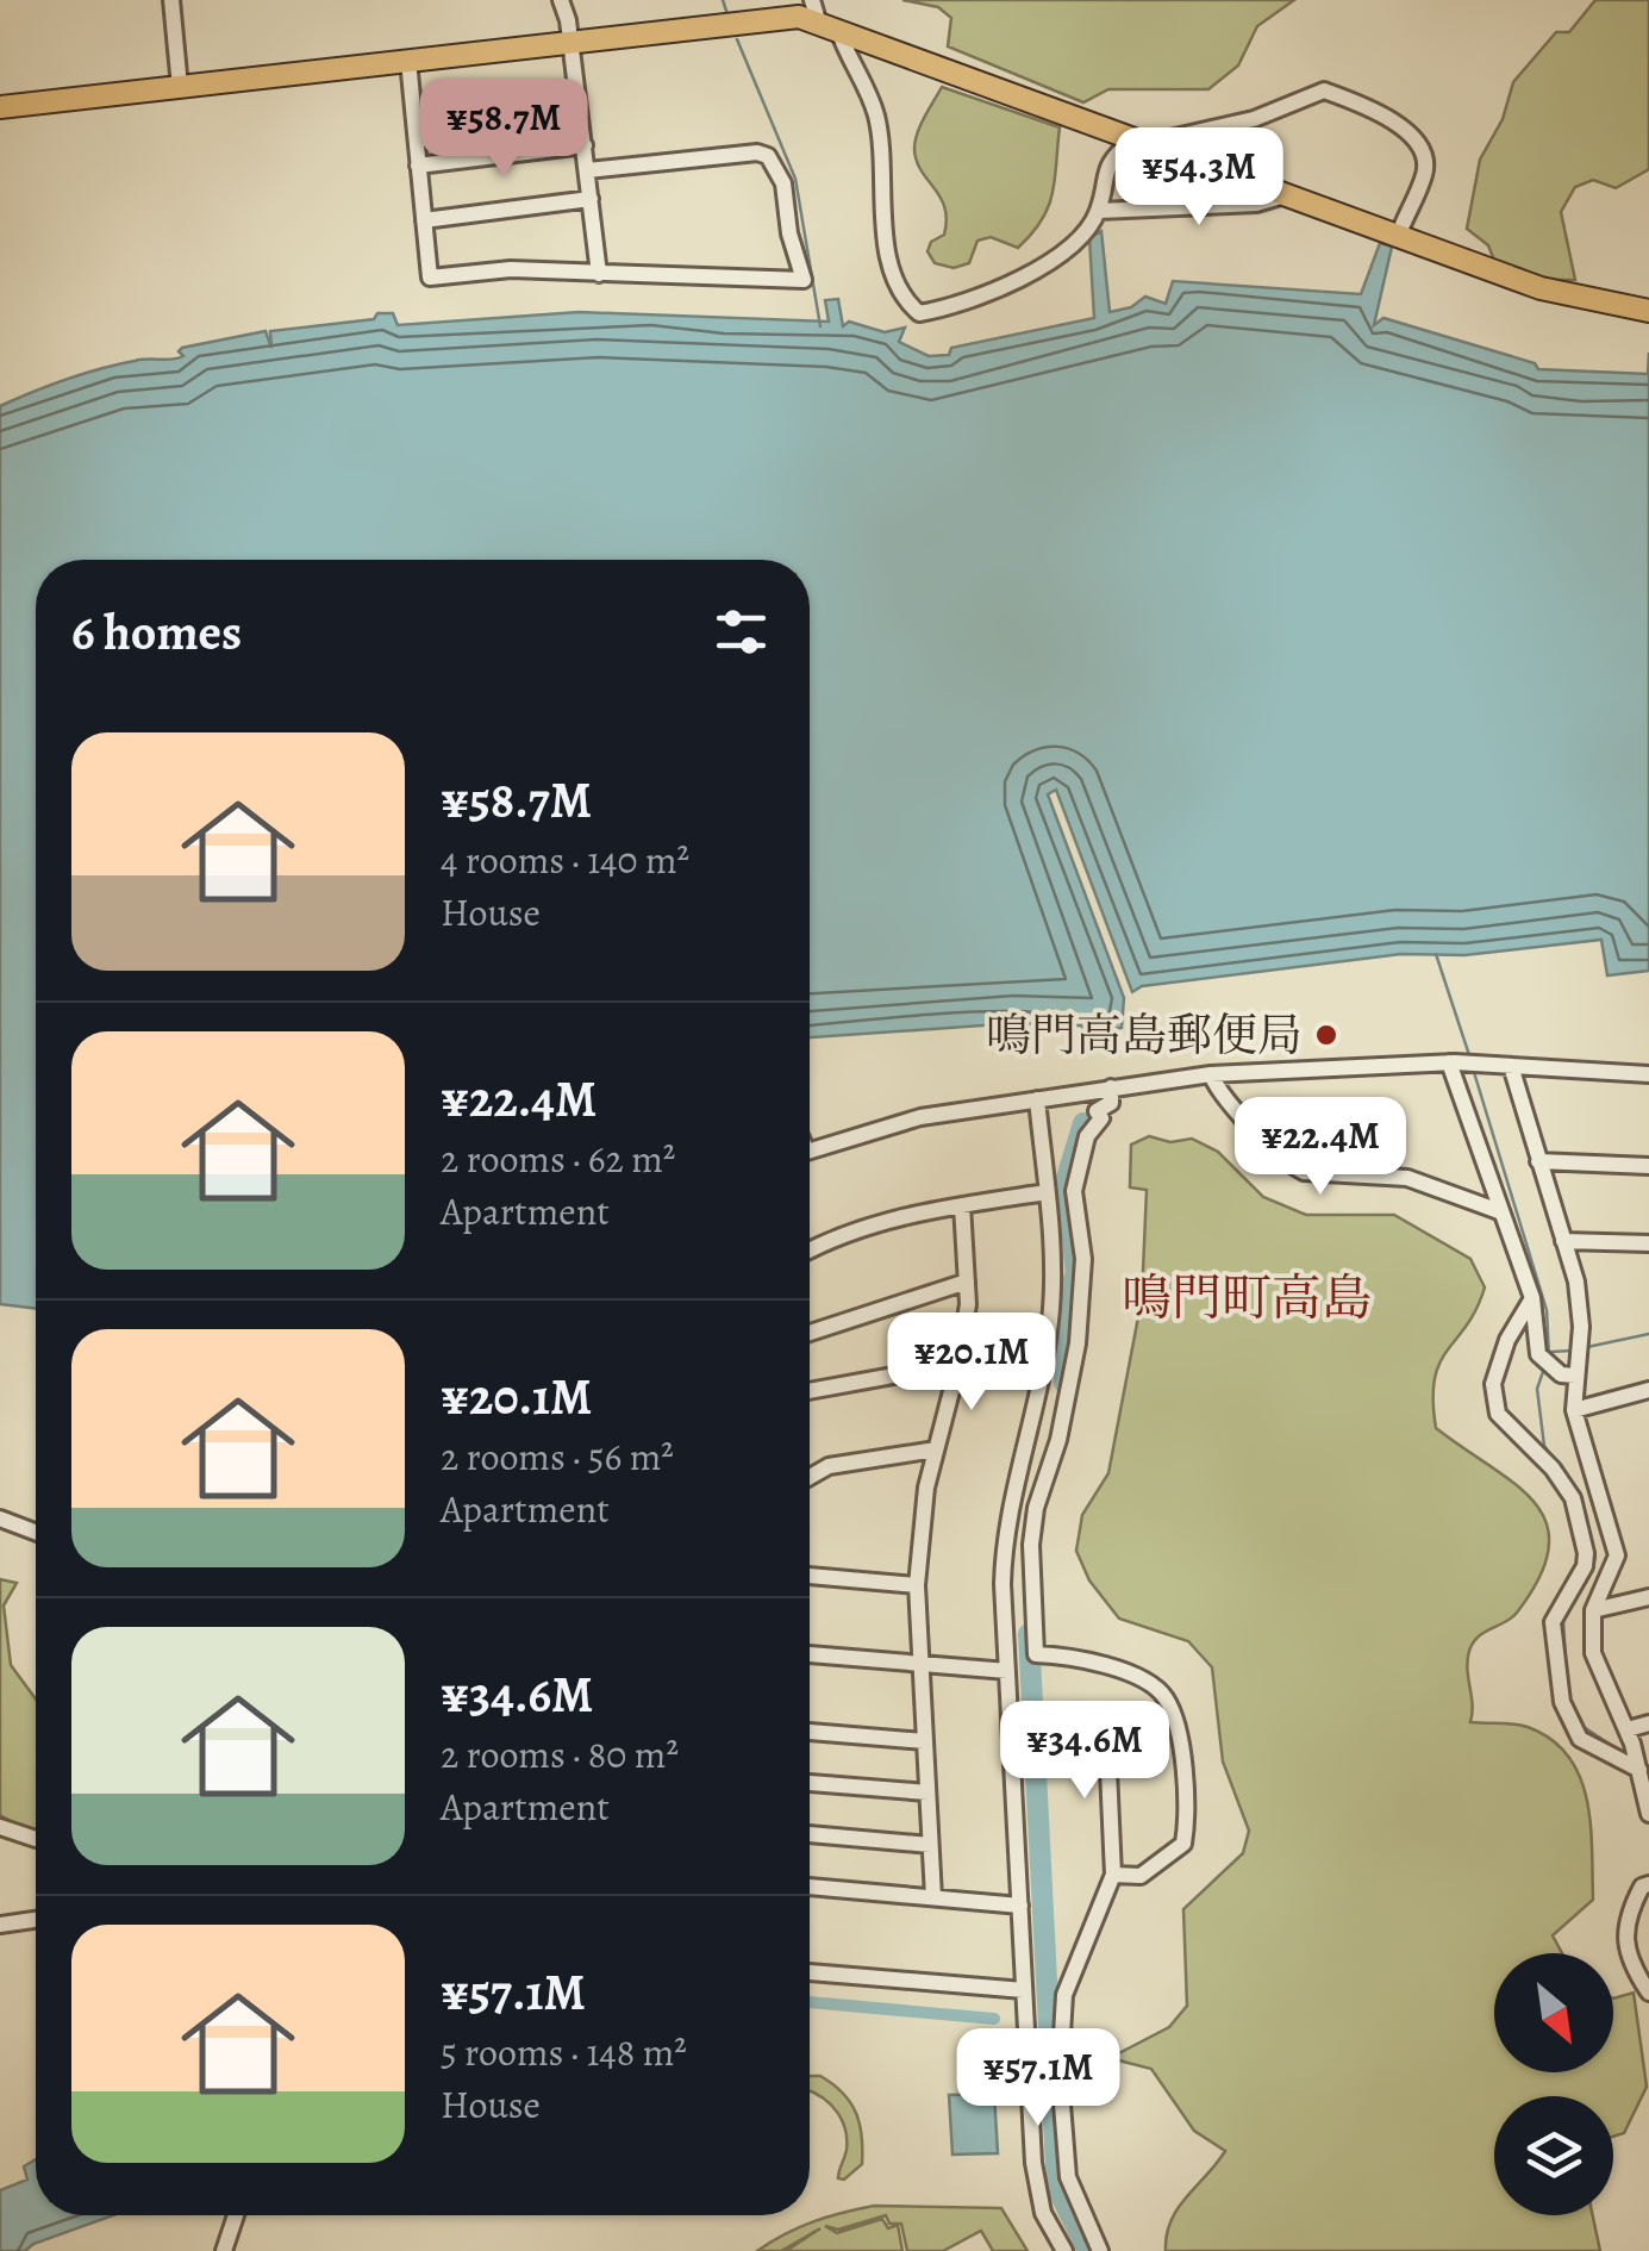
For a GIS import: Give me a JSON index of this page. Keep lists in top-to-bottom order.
{
  "districts": ["鳴門町高島"],
  "places": ["鳴門高島郵便局"],
  "north": "bottom right",
  "page": {
    "price": [
      "¥58.7M",
      "¥54.3M",
      "¥22.4M",
      "¥20.1M",
      "¥34.6M",
      "¥57.1M"
    ],
    "heading": "6 homes",
    "list": [
      {
        "name": "¥58.7M",
        "note": "4 rooms · 140 m² · House"
      },
      {
        "name": "¥22.4M",
        "note": "2 rooms · 62 m² · Apartment"
      },
      {
        "name": "¥20.1M",
        "note": "2 rooms · 56 m² · Apartment"
      },
      {
        "name": "¥34.6M",
        "note": "2 rooms · 80 m² · Apartment"
      },
      {
        "name": "¥57.1M",
        "note": "5 rooms · 148 m² · House"
      }
    ]
  }
}
